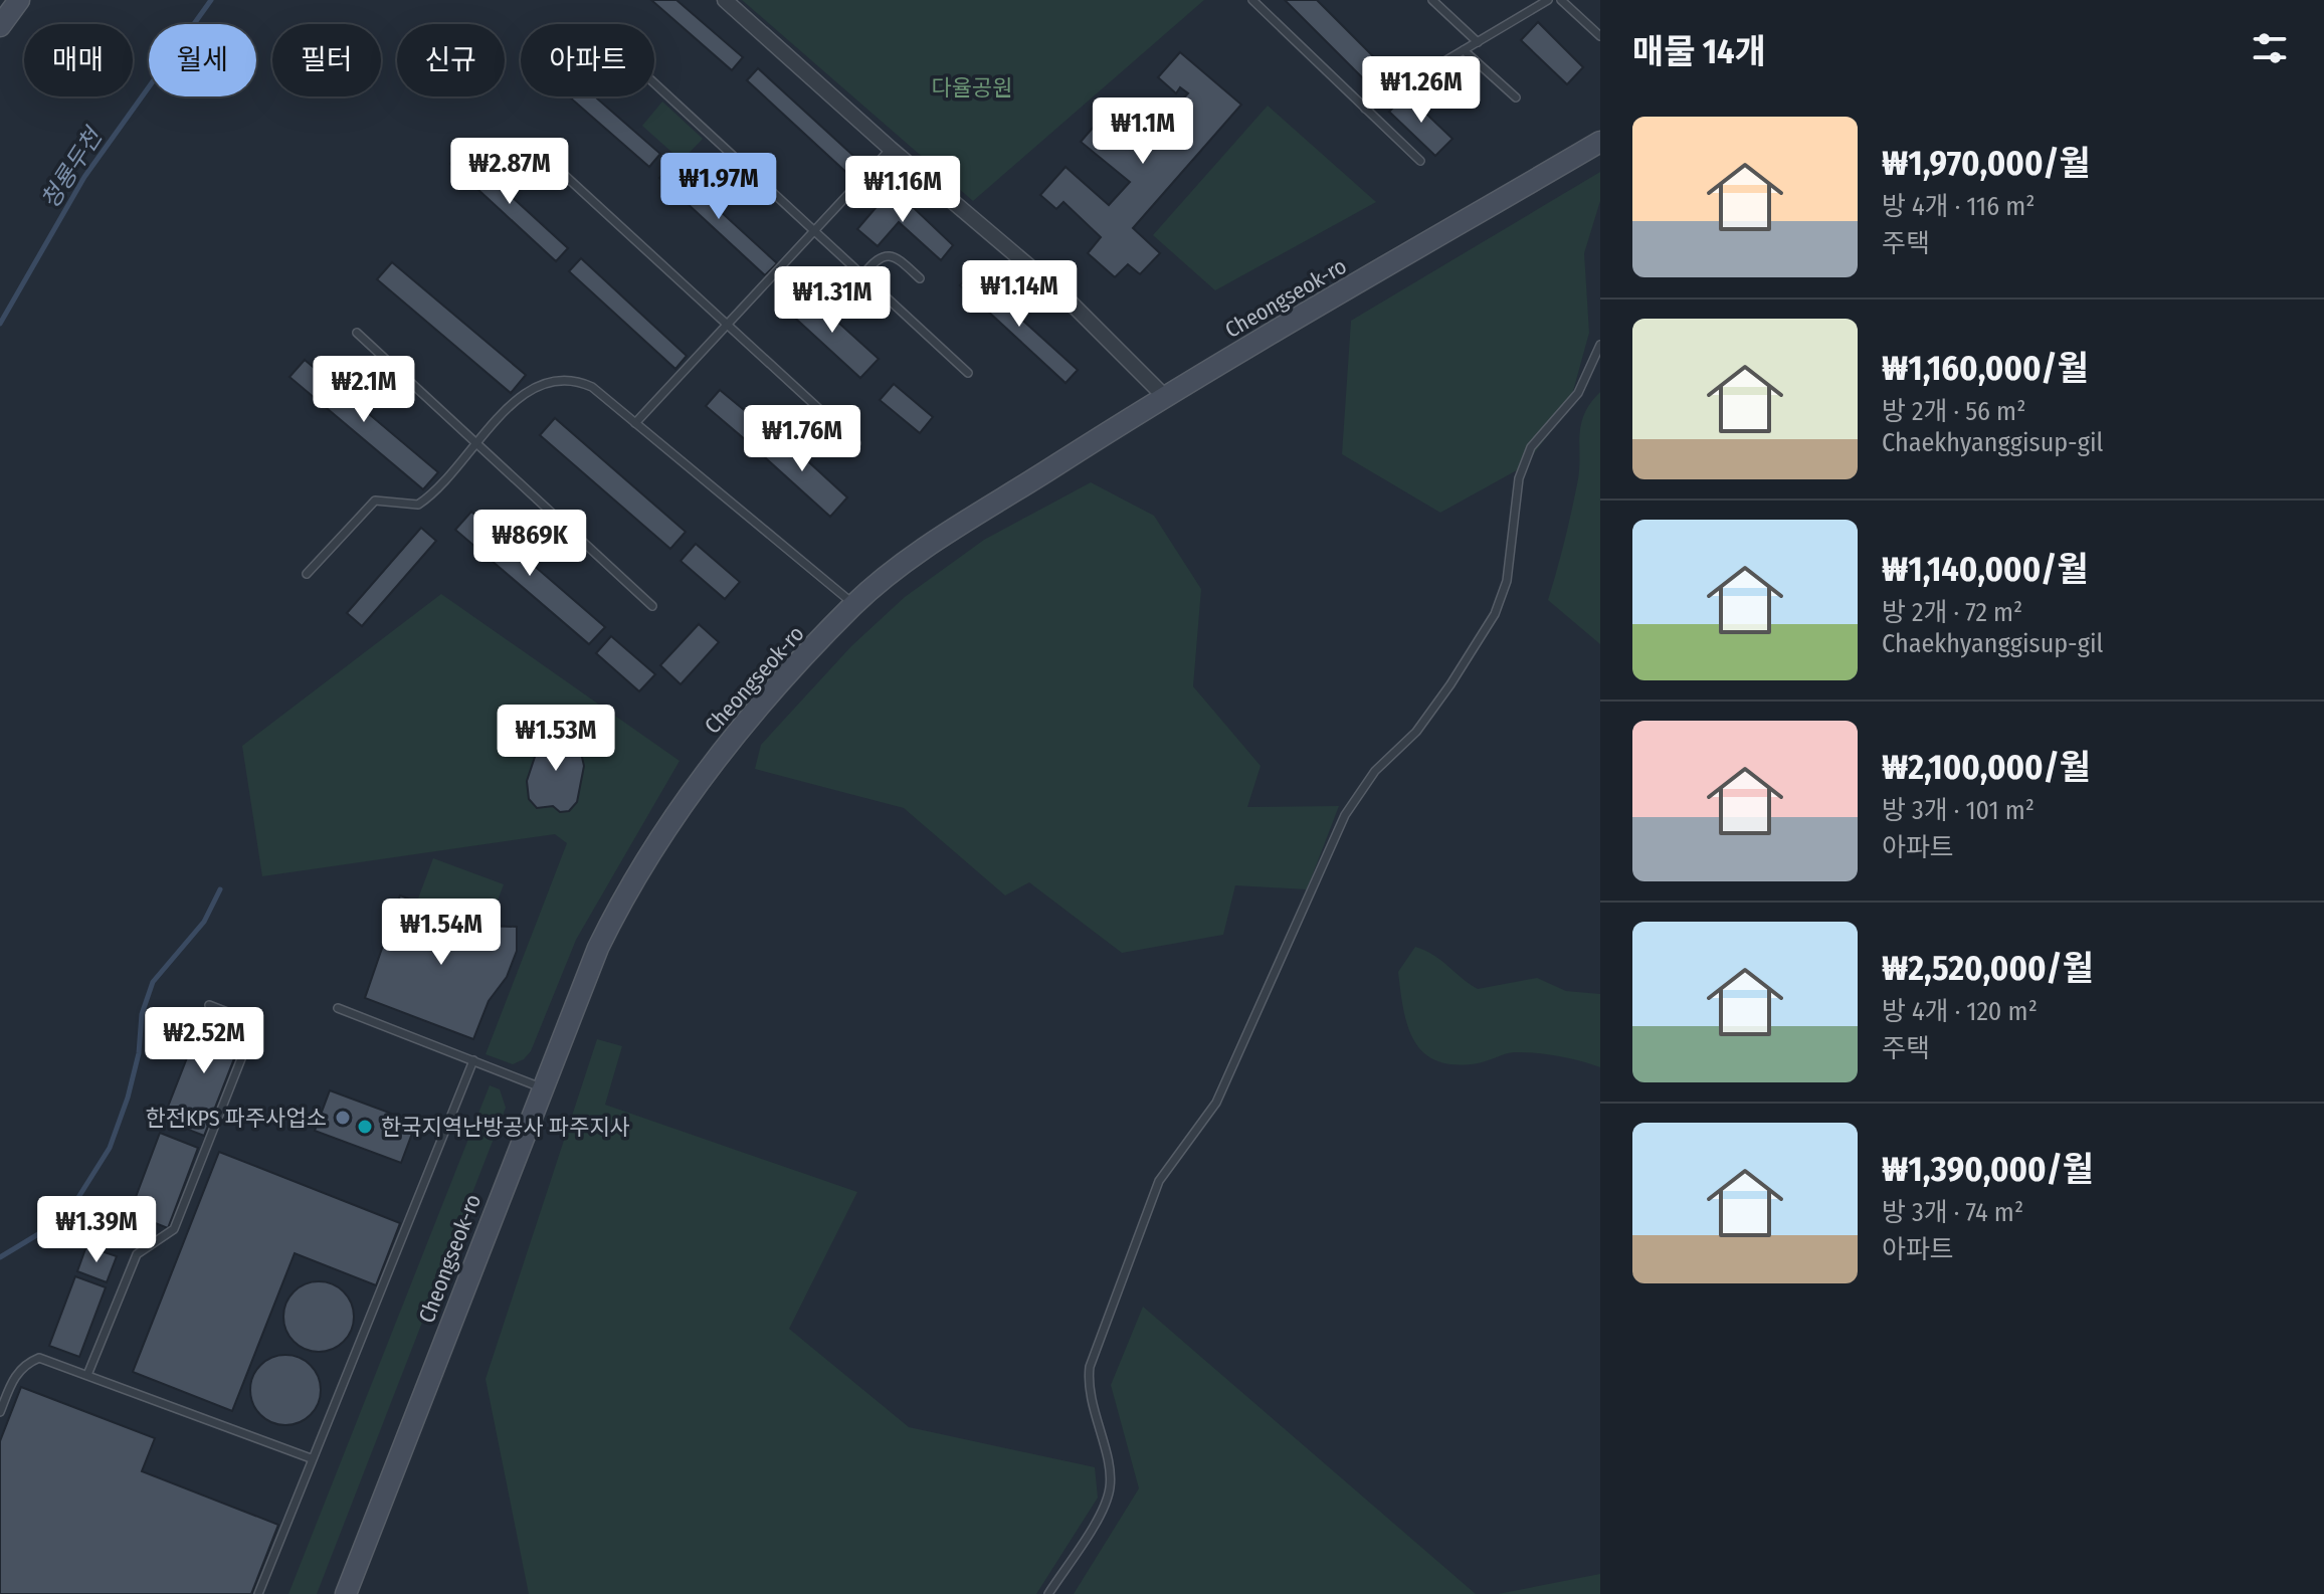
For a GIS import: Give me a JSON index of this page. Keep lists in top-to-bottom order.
{
  "streets": {
    "main road": ["Cheongseok-ro"]
  },
  "water": ["청룡두천"],
  "parks": ["다율공원"],
  "places": ["한전KPS 파주사업소", "한국지역난방공사 파주지사"],
  "page": {
    "heading": "매물 14개",
    "chip": [
      "매매",
      "월세",
      "필터",
      "신규",
      "아파트"
    ],
    "price": [
      "₩1.26M",
      "₩1.1M",
      "₩2.87M",
      "₩1.97M",
      "₩1.16M",
      "₩1.14M",
      "₩1.31M",
      "₩2.1M",
      "₩1.76M",
      "₩869K",
      "₩1.53M",
      "₩1.54M",
      "₩2.52M",
      "₩1.39M"
    ],
    "list": [
      {
        "name": "₩1,970,000/월",
        "note": "방 4개 · 116 m² · 주택"
      },
      {
        "name": "₩1,160,000/월",
        "note": "방 2개 · 56 m² · Chaekhyanggisup-gil"
      },
      {
        "name": "₩1,140,000/월",
        "note": "방 2개 · 72 m² · Chaekhyanggisup-gil"
      },
      {
        "name": "₩2,100,000/월",
        "note": "방 3개 · 101 m² · 아파트"
      },
      {
        "name": "₩2,520,000/월",
        "note": "방 4개 · 120 m² · 주택"
      },
      {
        "name": "₩1,390,000/월",
        "note": "방 3개 · 74 m² · 아파트"
      }
    ]
  }
}
